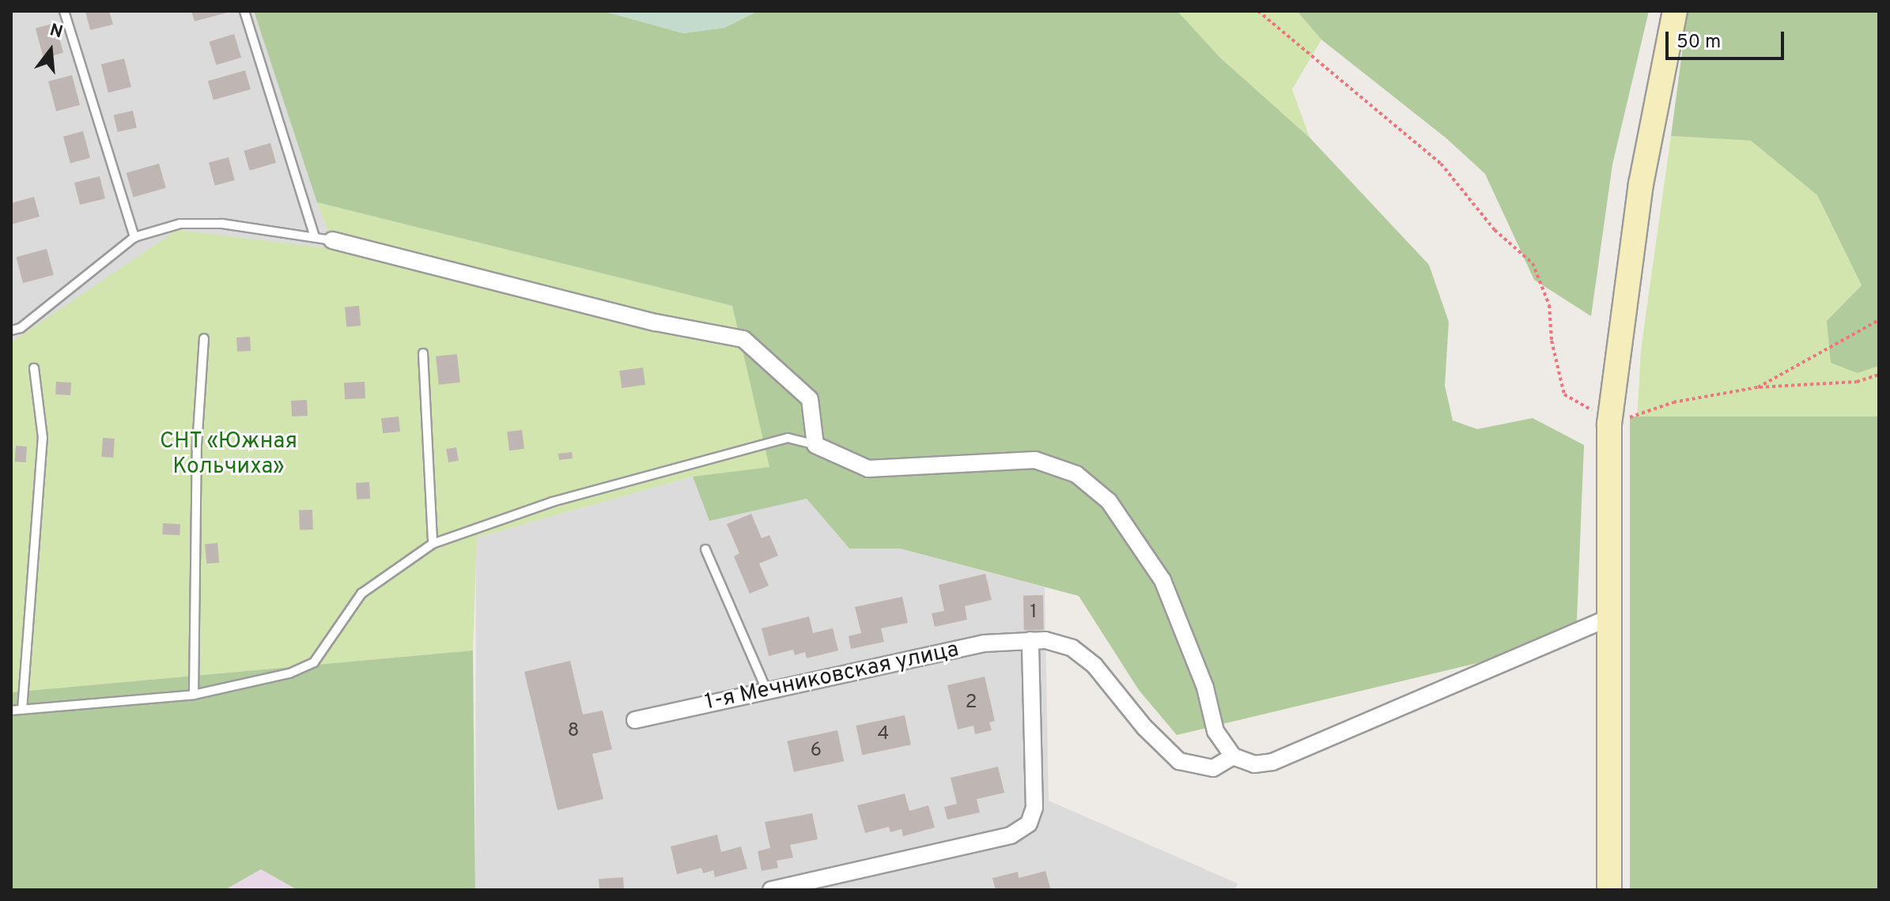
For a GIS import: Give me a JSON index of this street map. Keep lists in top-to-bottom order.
{
  "streets": {
    "street": ["1-я Мечниковская улица"]
  },
  "parks": ["СНТ «Южная Кольчиха»"],
  "house_numbers": [
    "1",
    "2",
    "8",
    "4",
    "6"
  ],
  "scale_bar": "50 m",
  "north": "top"
}
